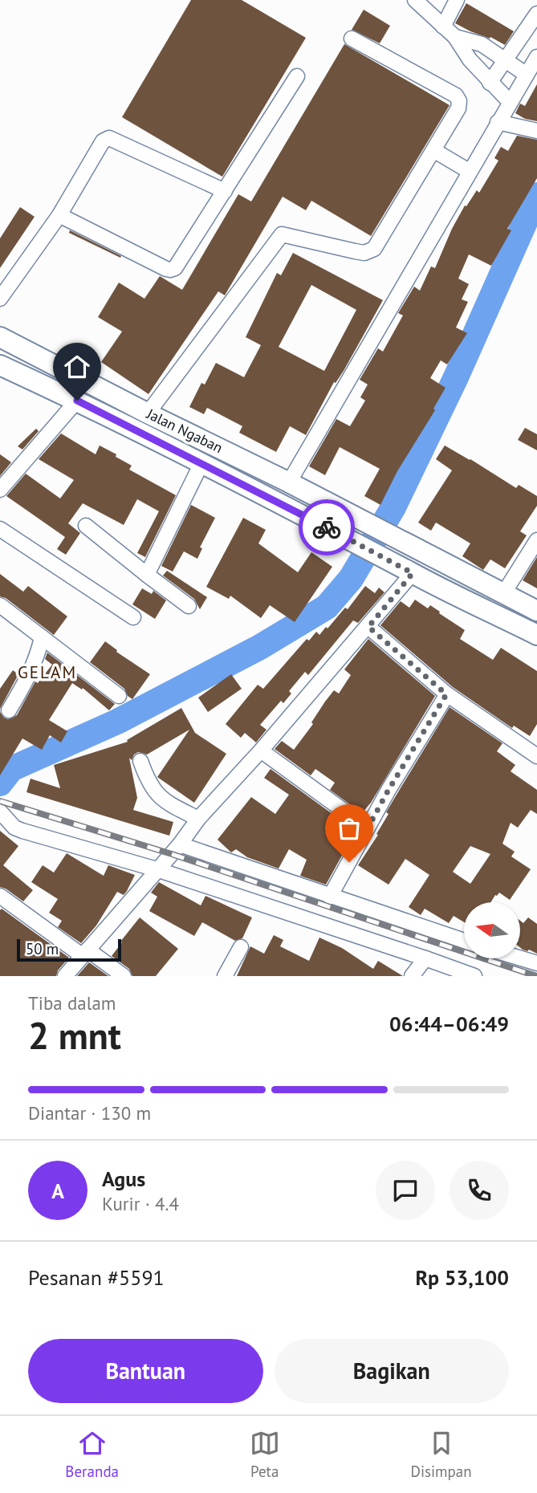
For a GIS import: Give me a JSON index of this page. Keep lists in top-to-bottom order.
{
  "streets": {
    "highway": ["Jalan Ngaban"]
  },
  "districts": ["GELAM"],
  "scale_bar": "50 m",
  "north": "left",
  "page": {
    "scale": "50 m",
    "heading": ["2 mnt", "Tiba dalam", "06:44–06:49"],
    "panel": [
      "Agus",
      "Kurir · 4.4",
      "Pesanan #5591",
      "Rp 53,100"
    ],
    "bar": "Diantar · 130 m",
    "round": "A",
    "buttons": ["Bantuan", "Bagikan"],
    "tabs": ["Beranda", "Peta", "Disimpan"]
  }
}
